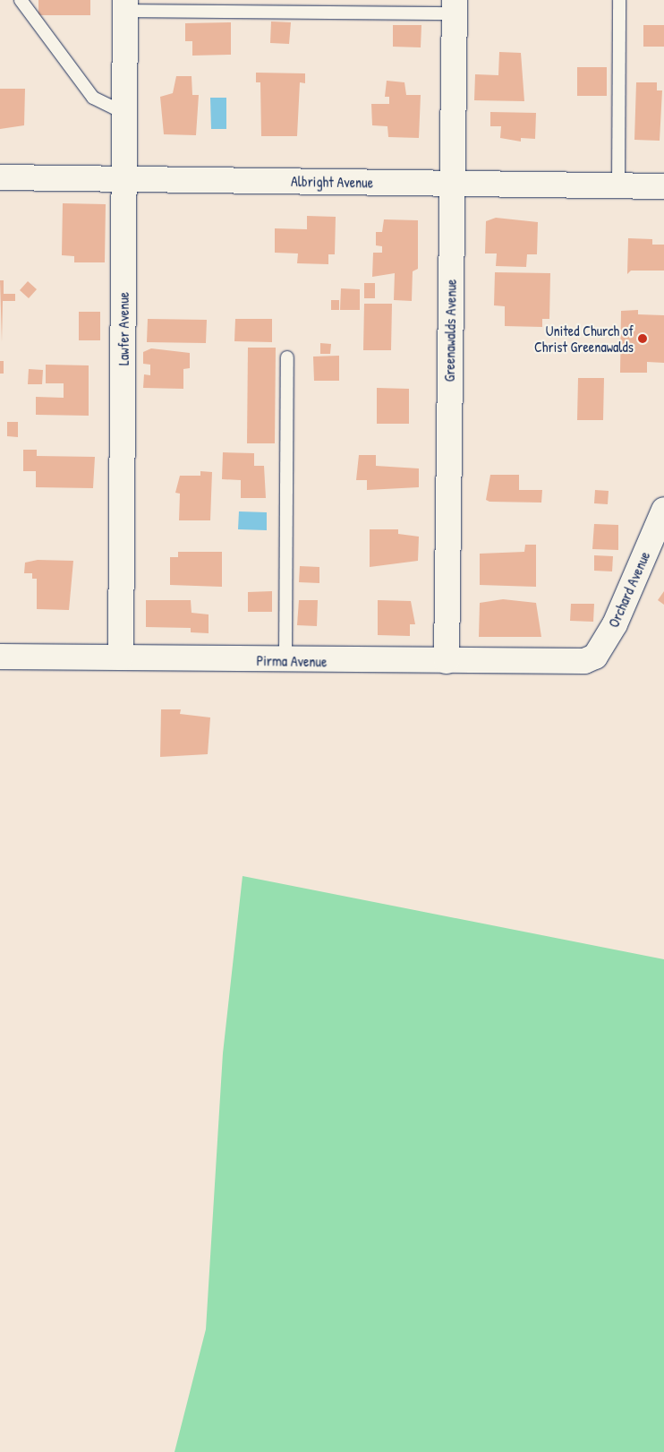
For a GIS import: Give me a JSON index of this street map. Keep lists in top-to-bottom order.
{
  "streets": {
    "street": [
      "Albright Avenue",
      "Lawfer Avenue",
      "Greenawalds Avenue",
      "Orchard Avenue",
      "Pirma Avenue"
    ]
  },
  "crossings": [
    ["Albright Avenue", "Lawfer Avenue"],
    ["Albright Avenue", "Greenawalds Avenue"],
    ["Lawfer Avenue", "Pirma Avenue"],
    ["Greenawalds Avenue", "Pirma Avenue"],
    ["Orchard Avenue", "Pirma Avenue"]
  ],
  "places": ["United Church of Christ Greenawalds"]
}
